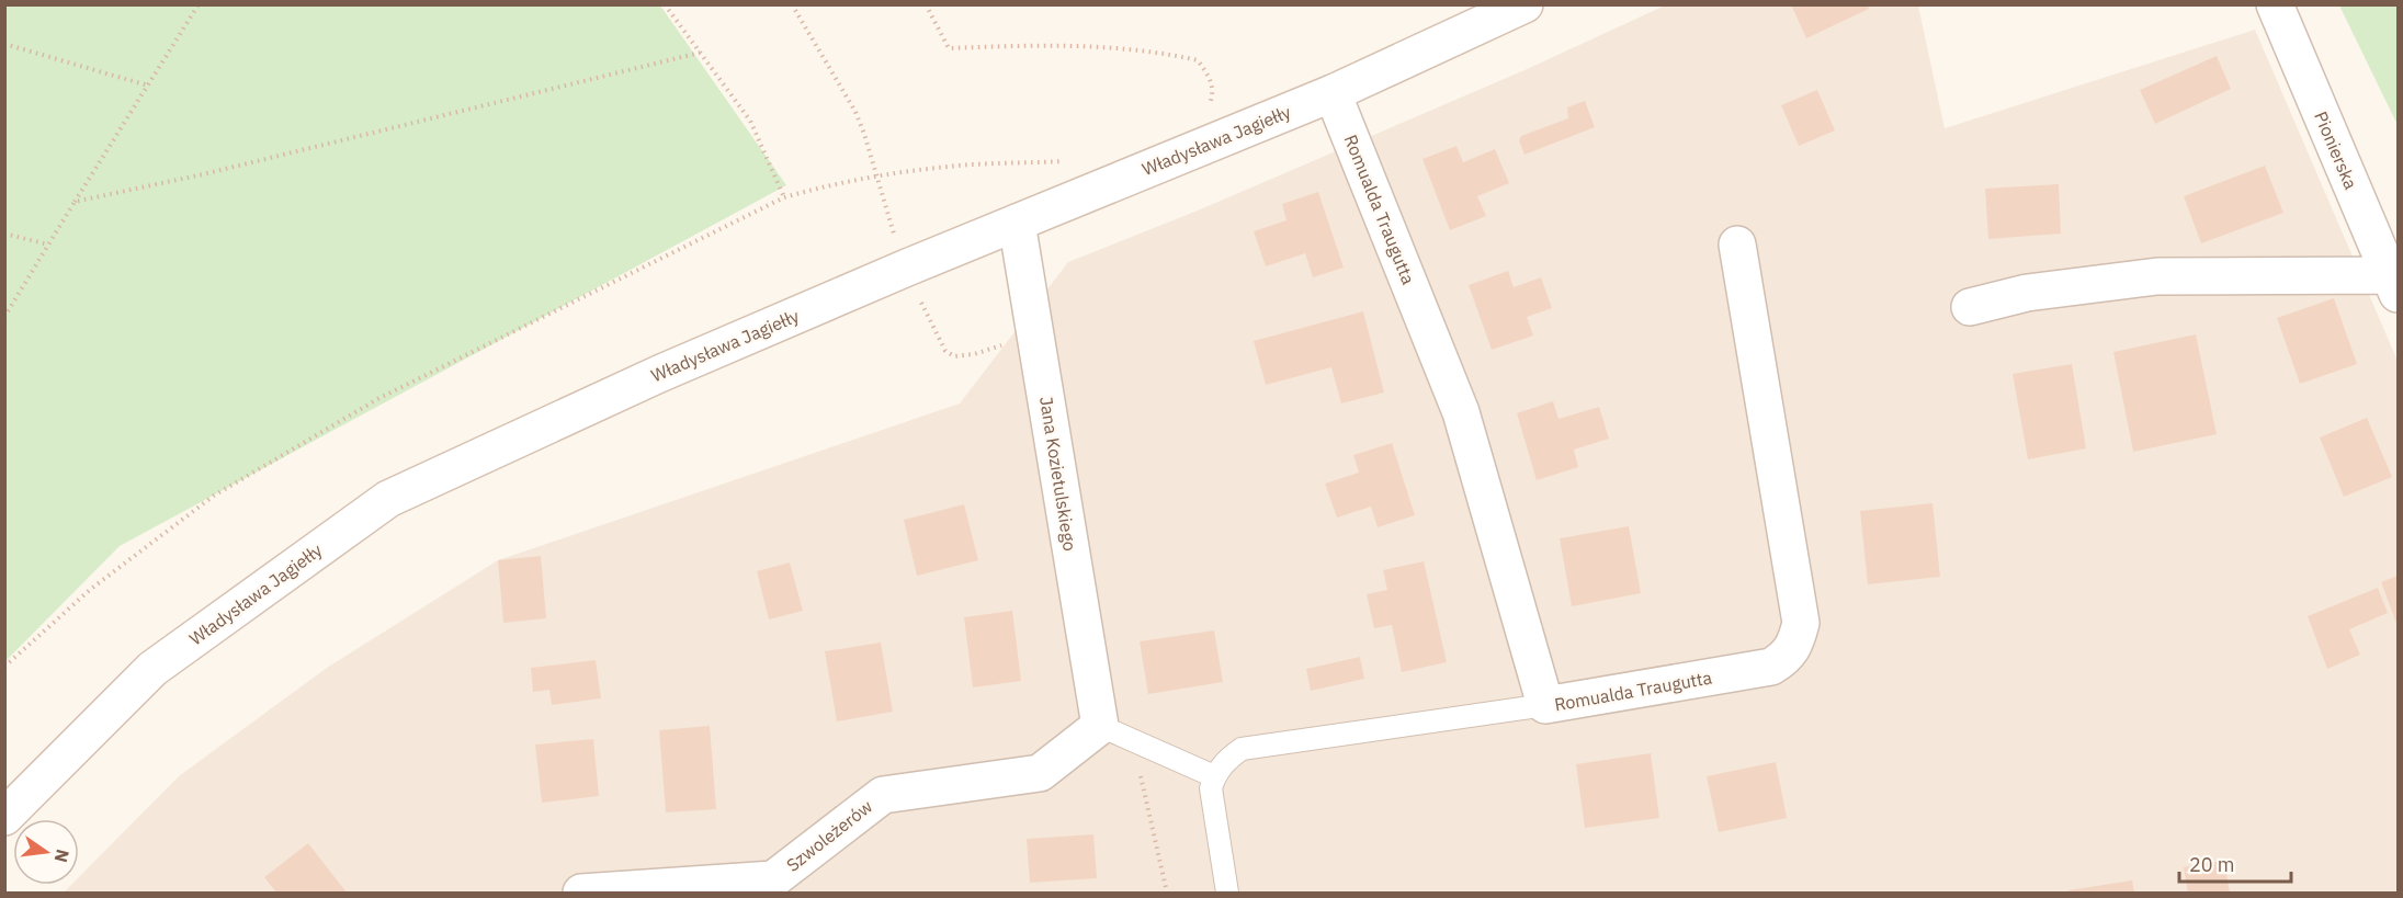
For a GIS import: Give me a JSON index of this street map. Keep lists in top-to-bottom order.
{
  "streets": {
    "street": [
      "Władysława Jagiełły",
      "Pionierska",
      "Romualda Traugutta",
      "Jana Kozietulskiego",
      "Szwoleżerów"
    ]
  },
  "crossings": [
    ["Władysława Jagiełły", "Romualda Traugutta"],
    ["Władysława Jagiełły", "Jana Kozietulskiego"],
    ["Jana Kozietulskiego", "Szwoleżerów"]
  ],
  "scale_bar": "20 m",
  "north": "right"
}
